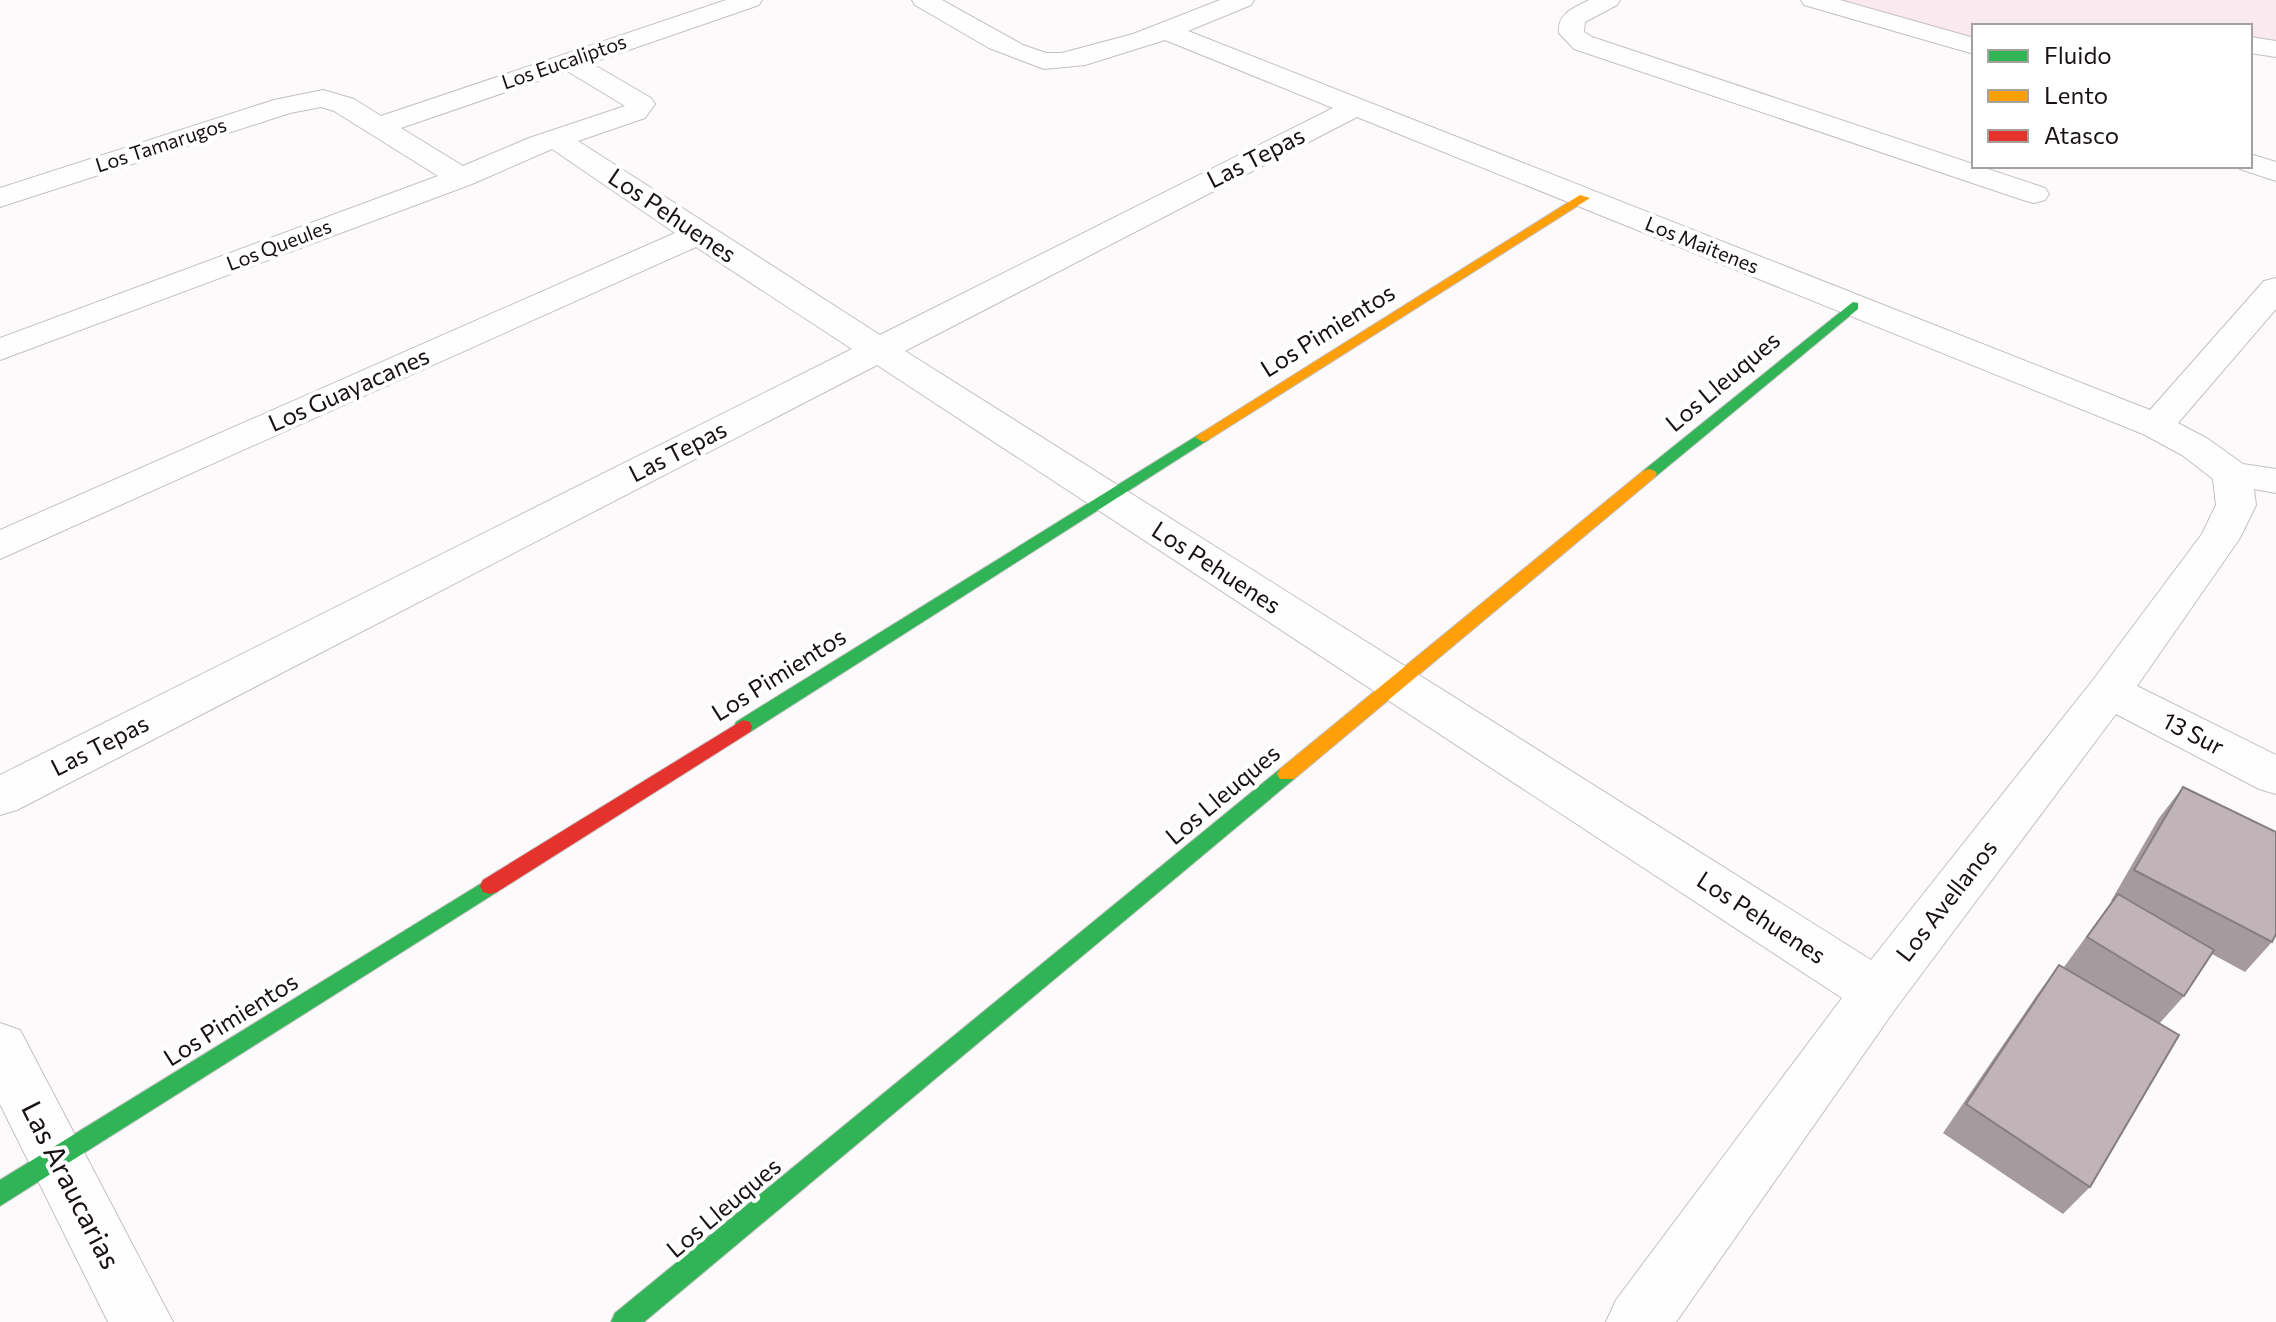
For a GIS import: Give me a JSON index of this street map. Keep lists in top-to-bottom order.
{
  "streets": {
    "street": [
      "Los Eucaliptos",
      "Los Tamarugos",
      "Las Tepas",
      "Los Pehuenes",
      "Los Queules",
      "Los Maitenes",
      "Los Pimientos",
      "Los Lleuques",
      "Los Guayacanes",
      "13 Sur",
      "Los Avellanos",
      "Las Araucarias"
    ]
  },
  "crossings": [
    ["Los Eucaliptos", "Los Tamarugos"],
    ["Los Eucaliptos", "Los Queules"],
    ["Las Tepas", "Los Pehuenes"],
    ["Las Tepas", "Los Maitenes"],
    ["Los Pehuenes", "Los Queules"],
    ["Los Pehuenes", "Los Pimientos"],
    ["Los Pehuenes", "Los Lleuques"],
    ["Los Pehuenes", "Los Guayacanes"],
    ["Los Pehuenes", "Los Avellanos"],
    ["Los Maitenes", "Los Pimientos"],
    ["Los Maitenes", "Los Lleuques"],
    ["Los Maitenes", "Los Avellanos"],
    ["Los Pimientos", "Las Araucarias"],
    ["13 Sur", "Los Avellanos"]
  ],
  "legend": ["Fluido", "Lento", "Atasco"]
}
